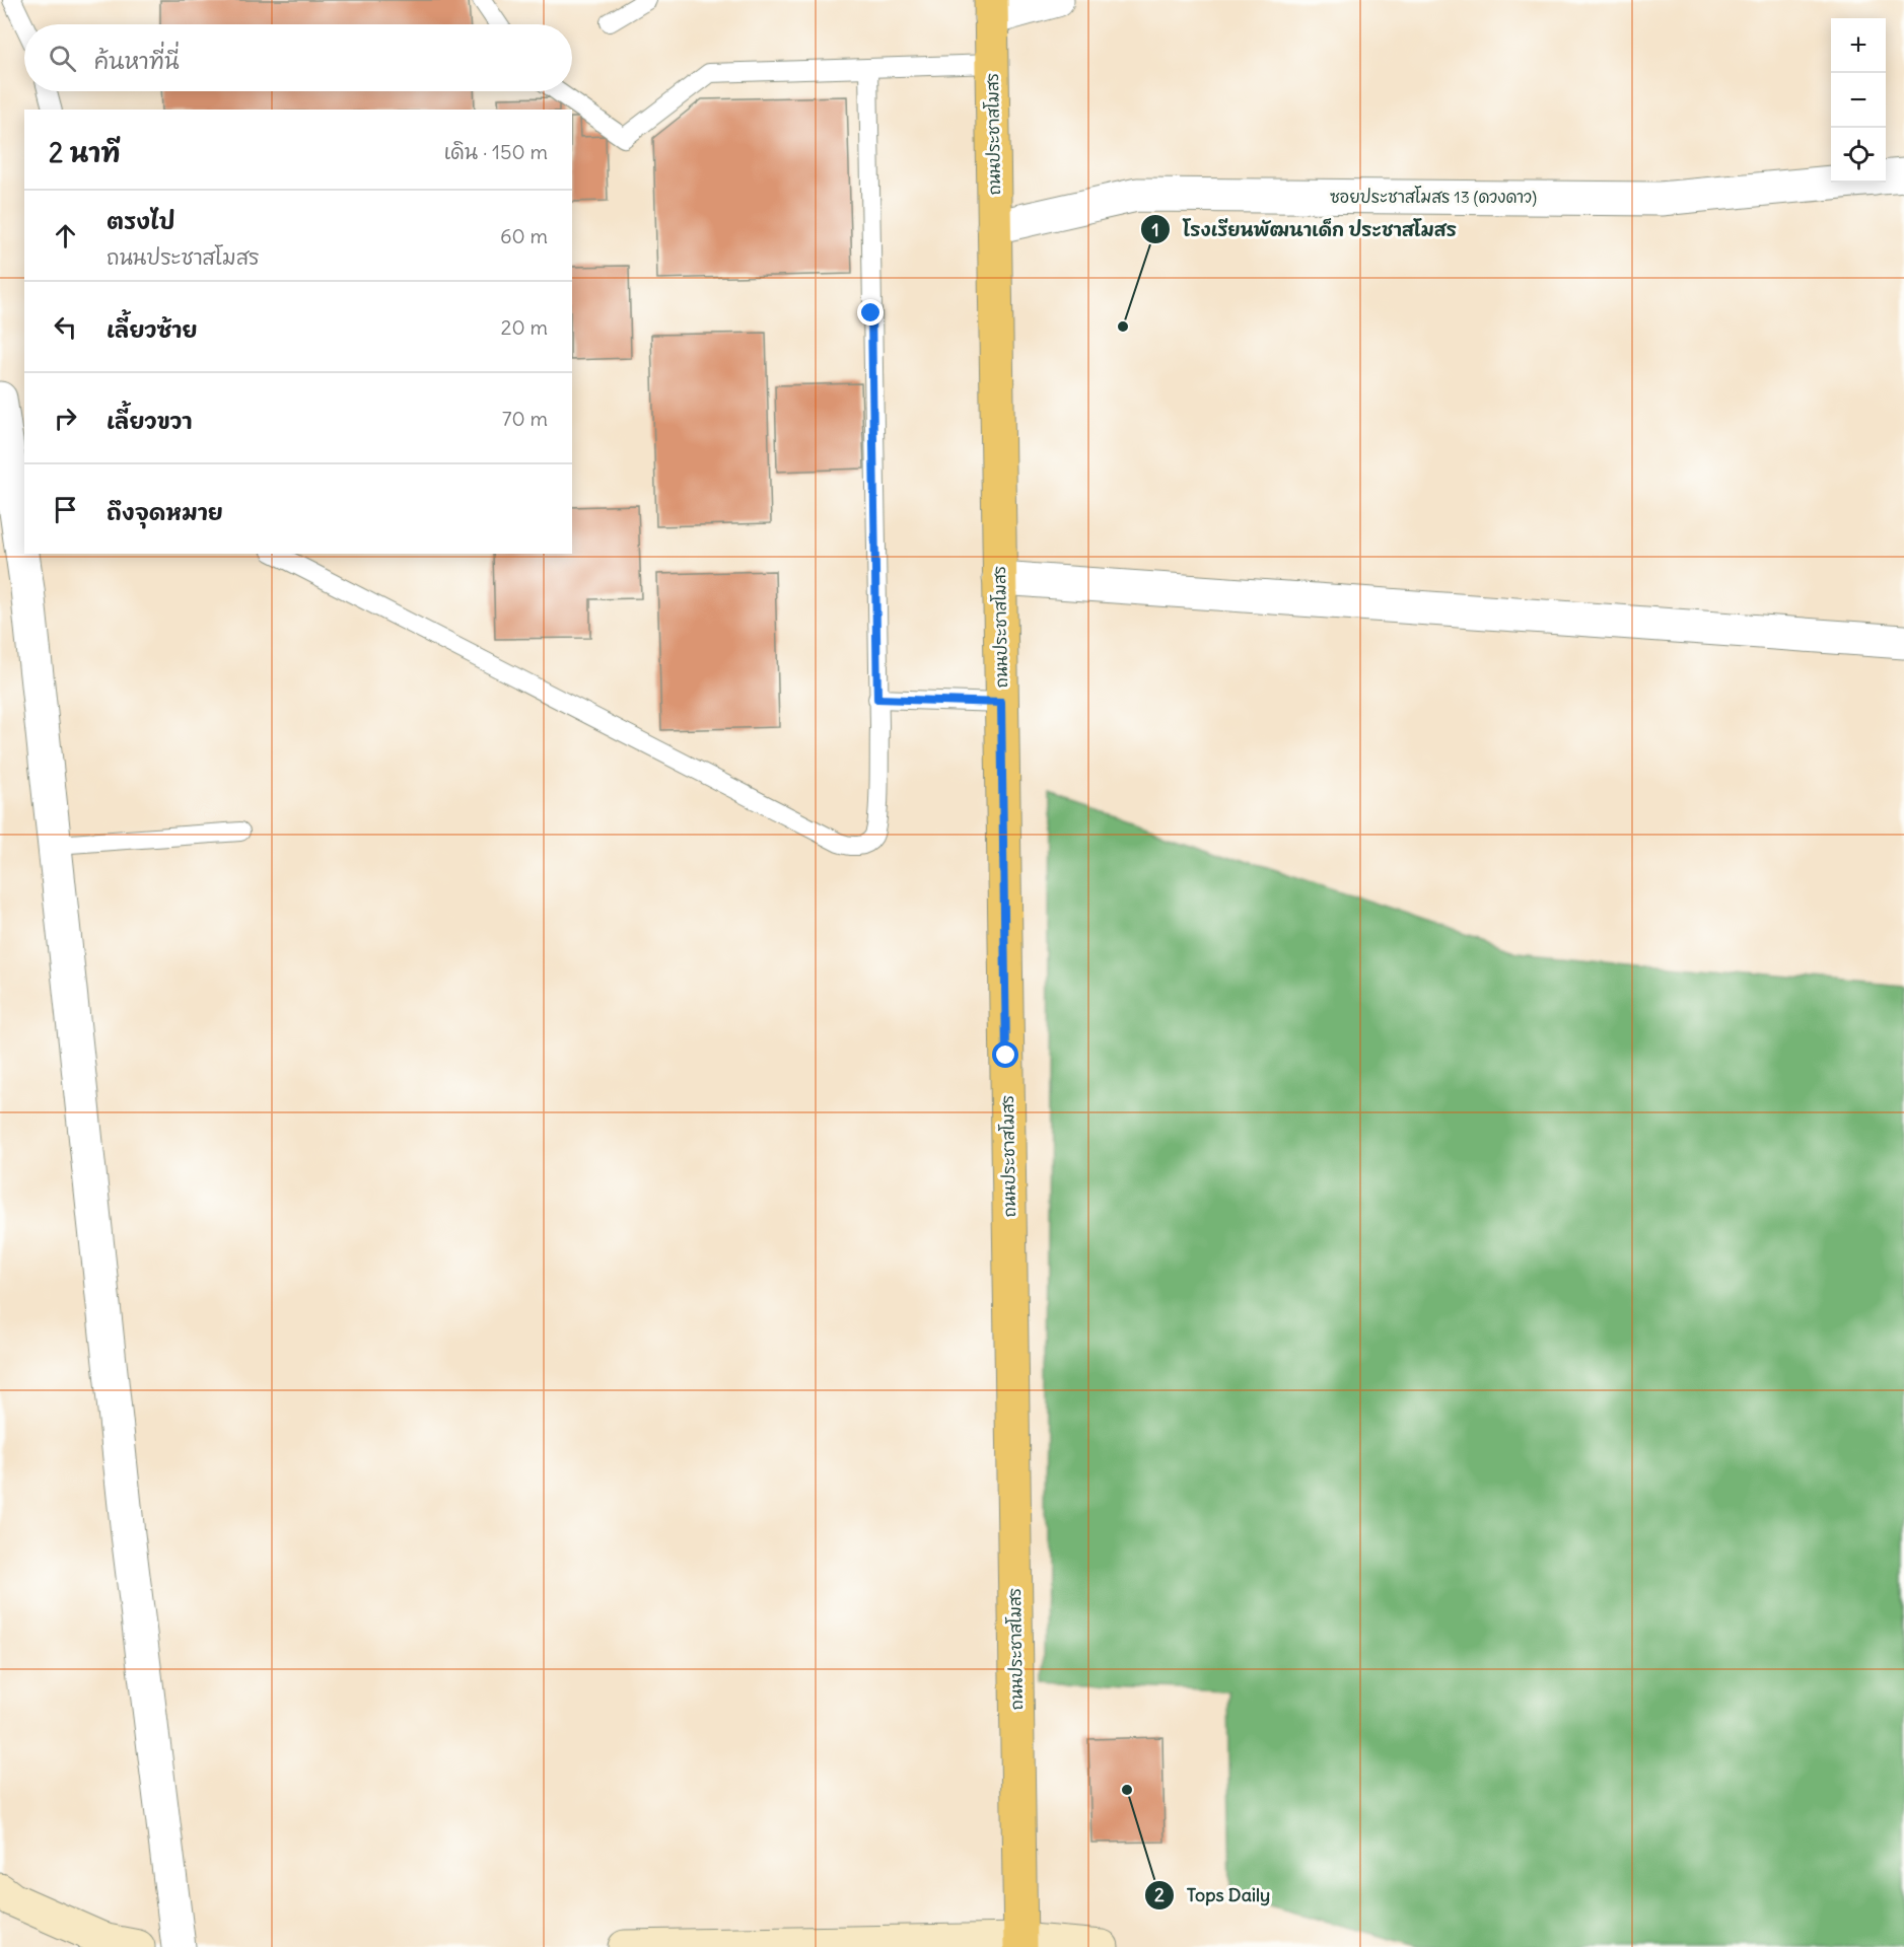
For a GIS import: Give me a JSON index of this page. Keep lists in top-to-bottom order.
{
  "streets": {
    "main road": ["ถนนประชาสโมสร"],
    "street": ["ซอยประชาสโมสร 13 (ดวงดาว)"]
  },
  "crossings": [
    ["ถนนประชาสโมสร", "ซอยประชาสโมสร 13 (ดวงดาว)"]
  ],
  "places": ["โรงเรียนพัฒนาเด็ก ประชาสโมสร", "Tops Daily"],
  "page": {
    "map_buttons": ["+", "−"],
    "search": "ค้นหาที่นี่",
    "heading": ["2 นาที", "เดิน · 150 m"],
    "list": [
      ["ตรงไป", "ถนนประชาสโมสร", "60 m"],
      ["เลี้ยวซ้าย", "20 m"],
      ["เลี้ยวขวา", "70 m"],
      "ถึงจุดหมาย"
    ]
  }
}
